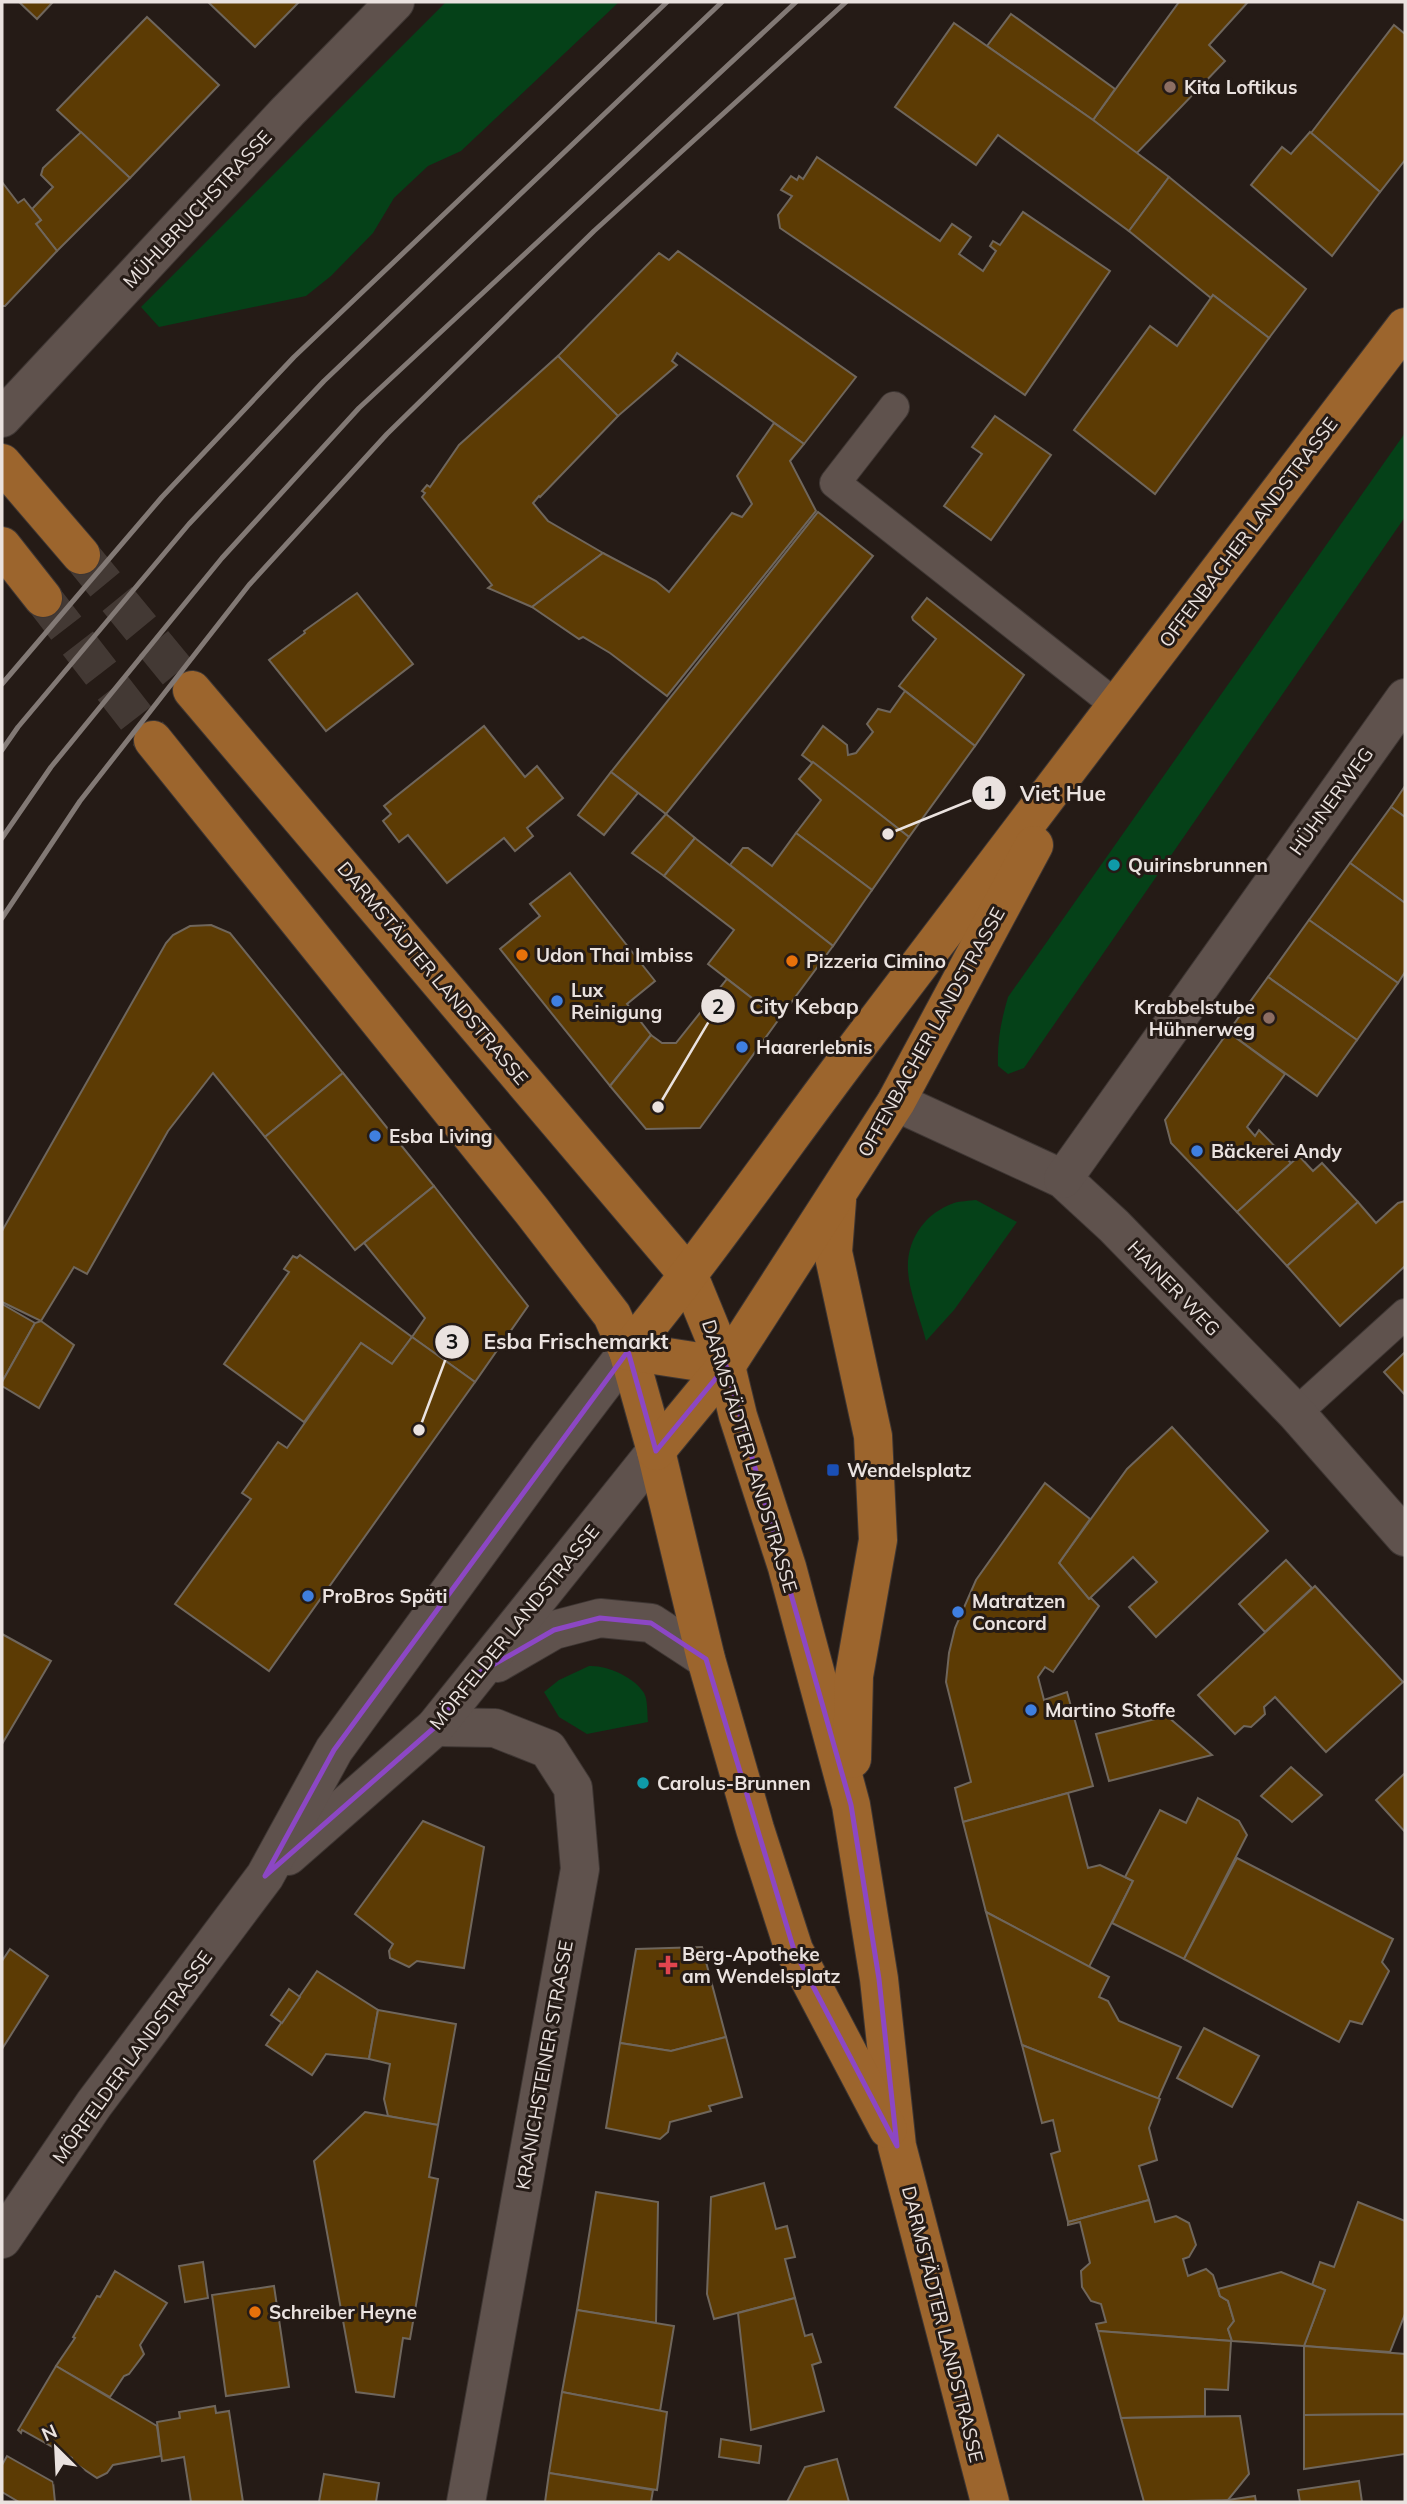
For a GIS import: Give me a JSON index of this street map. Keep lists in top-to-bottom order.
{
  "streets": {
    "main road": ["OFFENBACHER LANDSTRASSE", "DARMSTÄDTER LANDSTRASSE"],
    "street": [
      "MÜHLBRUCHSTRASSE",
      "HÜHNERWEG",
      "HAINER WEG",
      "MÖRFELDER LANDSTRASSE",
      "KRANICHSTEINER STRASSE"
    ]
  },
  "crossings": [
    ["OFFENBACHER LANDSTRASSE", "DARMSTÄDTER LANDSTRASSE"],
    ["OFFENBACHER LANDSTRASSE", "HAINER WEG"],
    ["OFFENBACHER LANDSTRASSE", "MÖRFELDER LANDSTRASSE"],
    ["HÜHNERWEG", "HAINER WEG"],
    ["DARMSTÄDTER LANDSTRASSE", "MÖRFELDER LANDSTRASSE"],
    ["MÖRFELDER LANDSTRASSE", "KRANICHSTEINER STRASSE"]
  ],
  "places": {
    "other": [
      "Kita Loftikus",
      "Viet Hue",
      "Quirinsbrunnen",
      "Udon Thai Imbiss",
      "Pizzeria Cimino",
      "Lux Reinigung",
      "Krabbelstube Hühnerweg",
      "Haarerlebnis",
      "City Kebap",
      "Esba Living",
      "Bäckerei Andy",
      "Esba Frischemarkt",
      "ProBros Späti",
      "Matratzen Concord",
      "Martino Stoffe",
      "Carolus-Brunnen",
      "Schreiber Heyne"
    ],
    "transit": ["Wendelsplatz"],
    "health": ["Berg-Apotheke am Wendelsplatz"]
  },
  "north": "top left"
}
